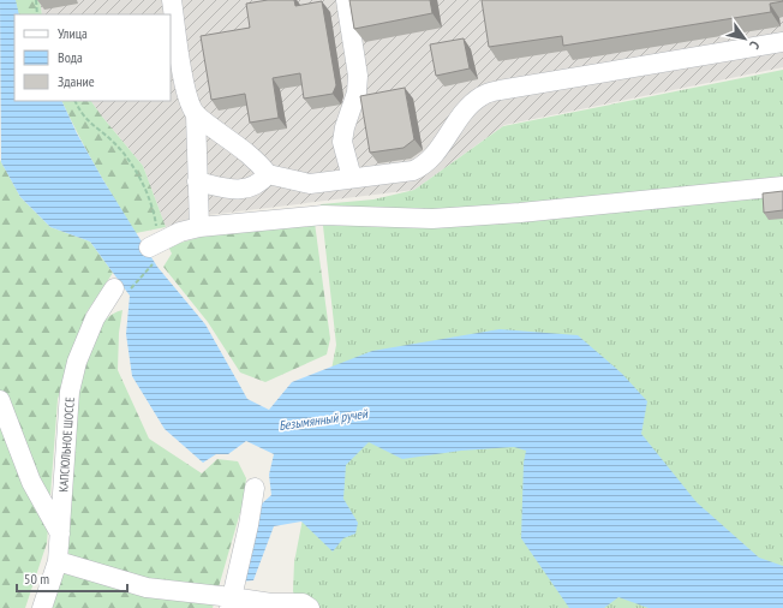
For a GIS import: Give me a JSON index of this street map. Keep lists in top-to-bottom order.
{
  "streets": {
    "street": ["КАПСЮЛЬНОЕ ШОССЕ"]
  },
  "water": ["Безымянный ручей"],
  "legend": ["Улица", "Вода", "Здание"],
  "scale_bar": "50 m",
  "north": "bottom right"
}
